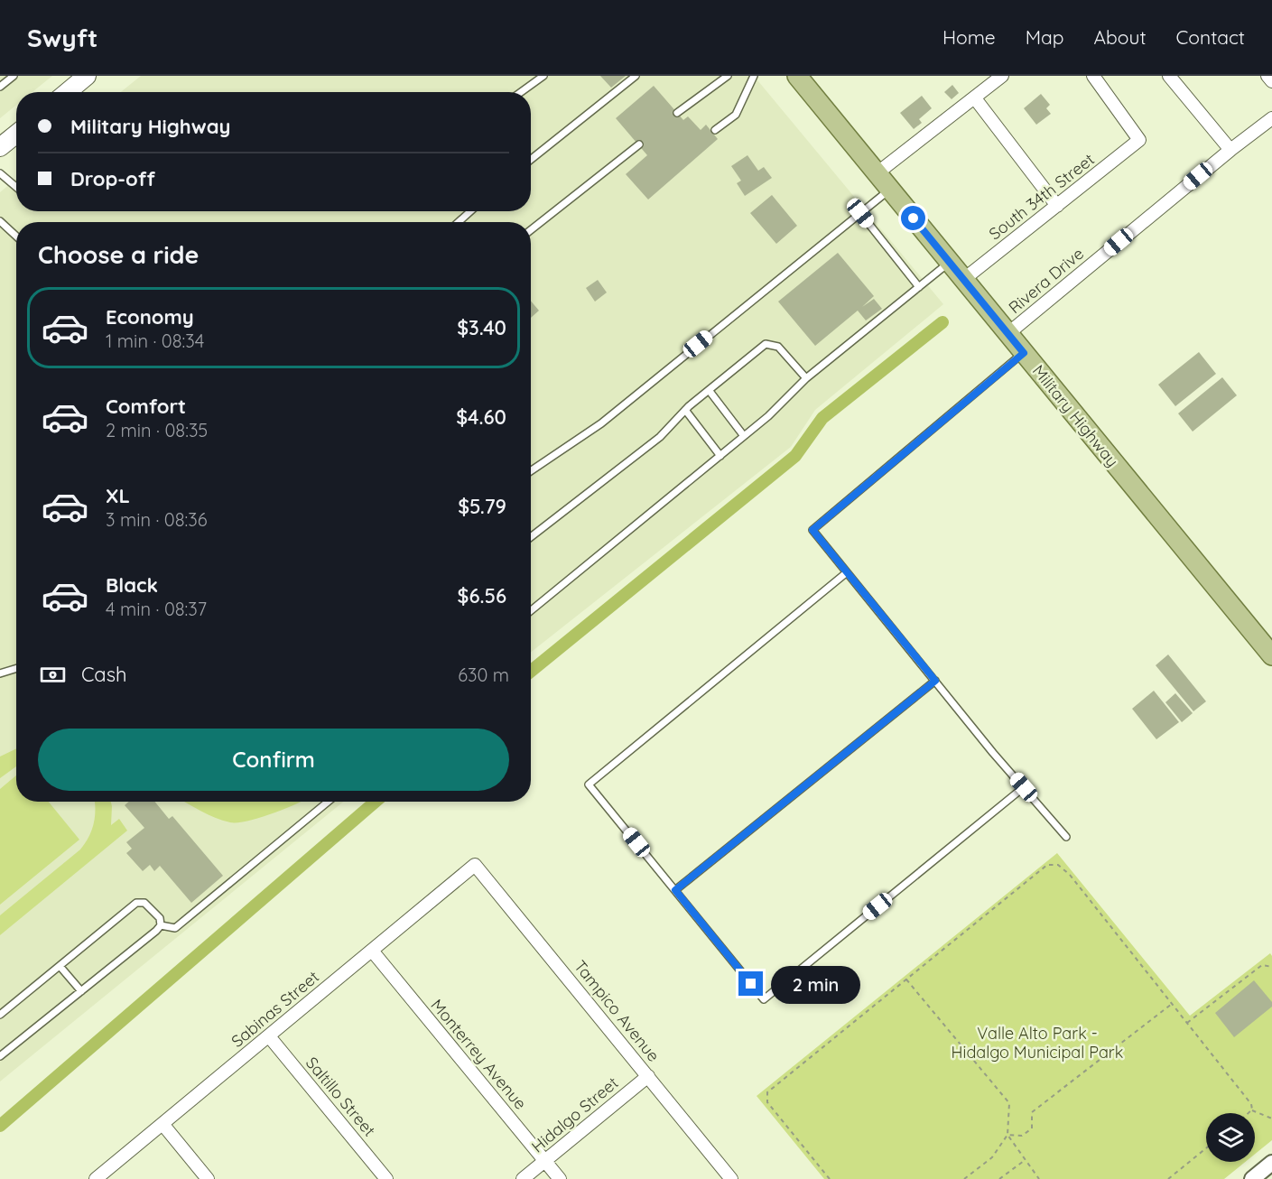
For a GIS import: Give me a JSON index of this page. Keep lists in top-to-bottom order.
{
  "streets": {
    "main road": ["Military Highway"],
    "street": [
      "South 34th Street",
      "Rivera Drive",
      "Sabinas Street",
      "Tampico Avenue",
      "Monterrey Avenue",
      "Saltillo Street",
      "Hidalgo Street"
    ]
  },
  "crossings": [
    ["South 34th Street", "Military Highway"],
    ["Rivera Drive", "Military Highway"],
    ["Sabinas Street", "Tampico Avenue"],
    ["Sabinas Street", "Monterrey Avenue"],
    ["Sabinas Street", "Saltillo Street"],
    ["Tampico Avenue", "Hidalgo Street"],
    ["Monterrey Avenue", "Hidalgo Street"]
  ],
  "parks": ["Valle Alto Park - Hidalgo Municipal Park"],
  "page": {
    "header": "Swyft",
    "nav": [
      "Home",
      "Map",
      "About",
      "Contact"
    ],
    "banner": ["Military Highway", "Drop-off"],
    "heading": "Choose a ride",
    "list": [
      {
        "name": "Economy",
        "note": "1 min · 08:34",
        "value": "$3.40"
      },
      {
        "name": "Comfort",
        "note": "2 min · 08:35",
        "value": "$4.60"
      },
      {
        "name": "XL",
        "note": "3 min · 08:36",
        "value": "$5.79"
      },
      {
        "name": "Black",
        "note": "4 min · 08:37",
        "value": "$6.56"
      }
    ],
    "pay": ["Cash", "630 m"],
    "buttons": "Confirm",
    "bubble": "2 min"
  }
}
